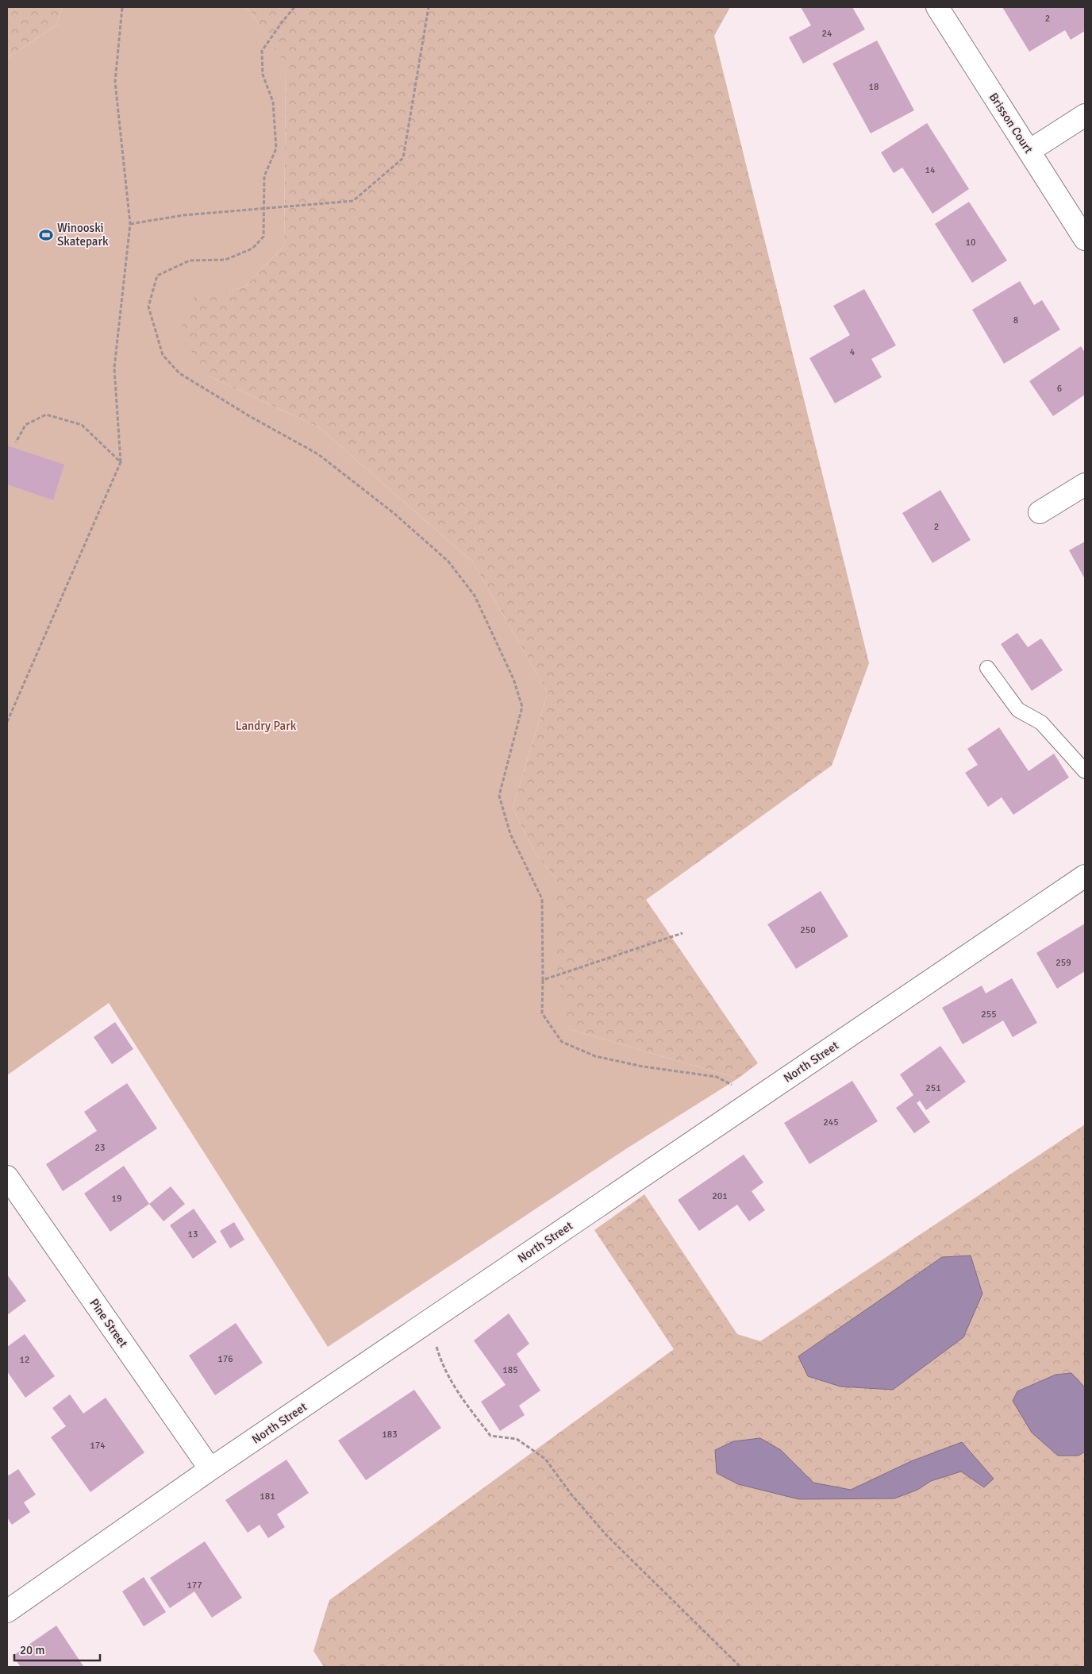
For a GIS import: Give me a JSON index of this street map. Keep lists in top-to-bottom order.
{
  "streets": {
    "street": ["Brisson Court", "North Street", "Pine Street"]
  },
  "crossings": [
    ["North Street", "Pine Street"]
  ],
  "parks": ["Landry Park"],
  "places": {
    "sports": ["Winooski Skatepark"]
  },
  "house_numbers": [
    "2",
    "24",
    "18",
    "14",
    "10",
    "8",
    "4",
    "6",
    "2",
    "250",
    "259",
    "255",
    "251",
    "245",
    "23",
    "201",
    "19",
    "13",
    "176",
    "12",
    "185",
    "183",
    "174",
    "181",
    "177"
  ],
  "scale_bar": "20 m"
}
